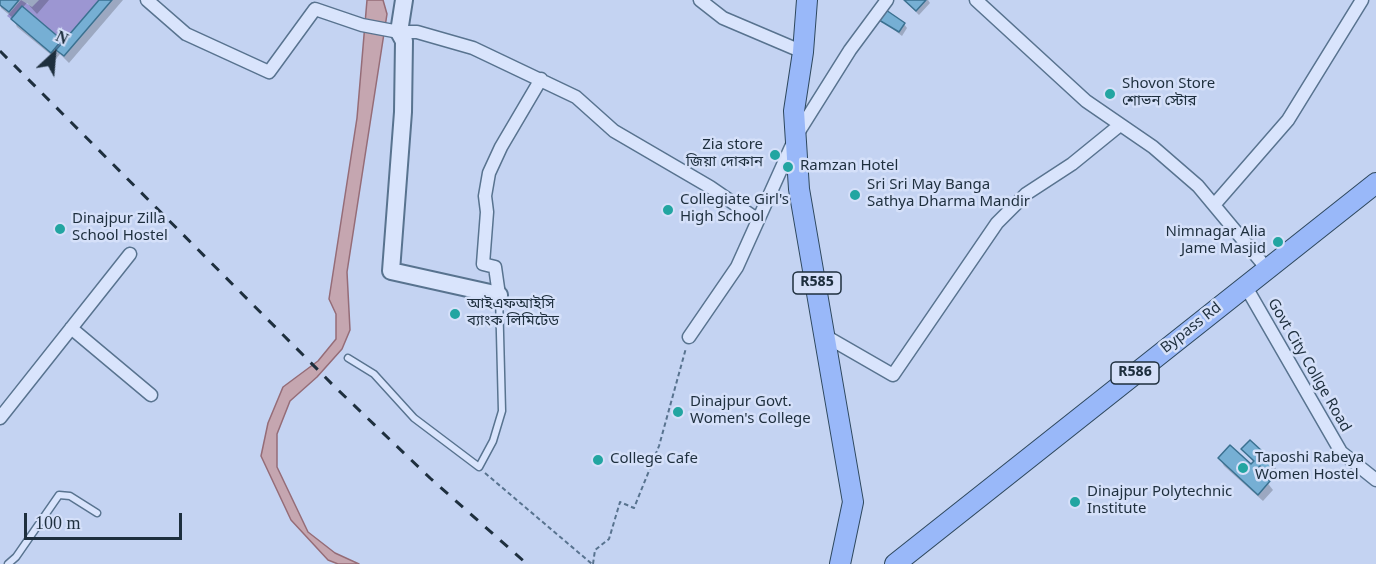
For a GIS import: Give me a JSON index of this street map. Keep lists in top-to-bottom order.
{
  "streets": {
    "main road": ["R585", "Bypass Rd", "R586"],
    "street": ["Govt City Collge Road"]
  },
  "crossings": [
    ["Bypass Rd", "Govt City Collge Road"]
  ],
  "places": [
    "Shovon Store শোভন স্টোর",
    "Zia store জিয়া দোকান",
    "Ramzan Hotel",
    "Sri Sri May Banga Sathya Dharma Mandir",
    "Collegiate Girl's High School",
    "Dinajpur Zilla School Hostel",
    "Nimnagar Alia Jame Masjid",
    "আইএফআইসি ব্যাংক লিমিটেড",
    "Dinajpur Govt. Women's College",
    "College Cafe",
    "Taposhi Rabeya Women Hostel",
    "Dinajpur Polytechnic Institute"
  ],
  "scale_bar": "100 m",
  "north": "top right"
}
